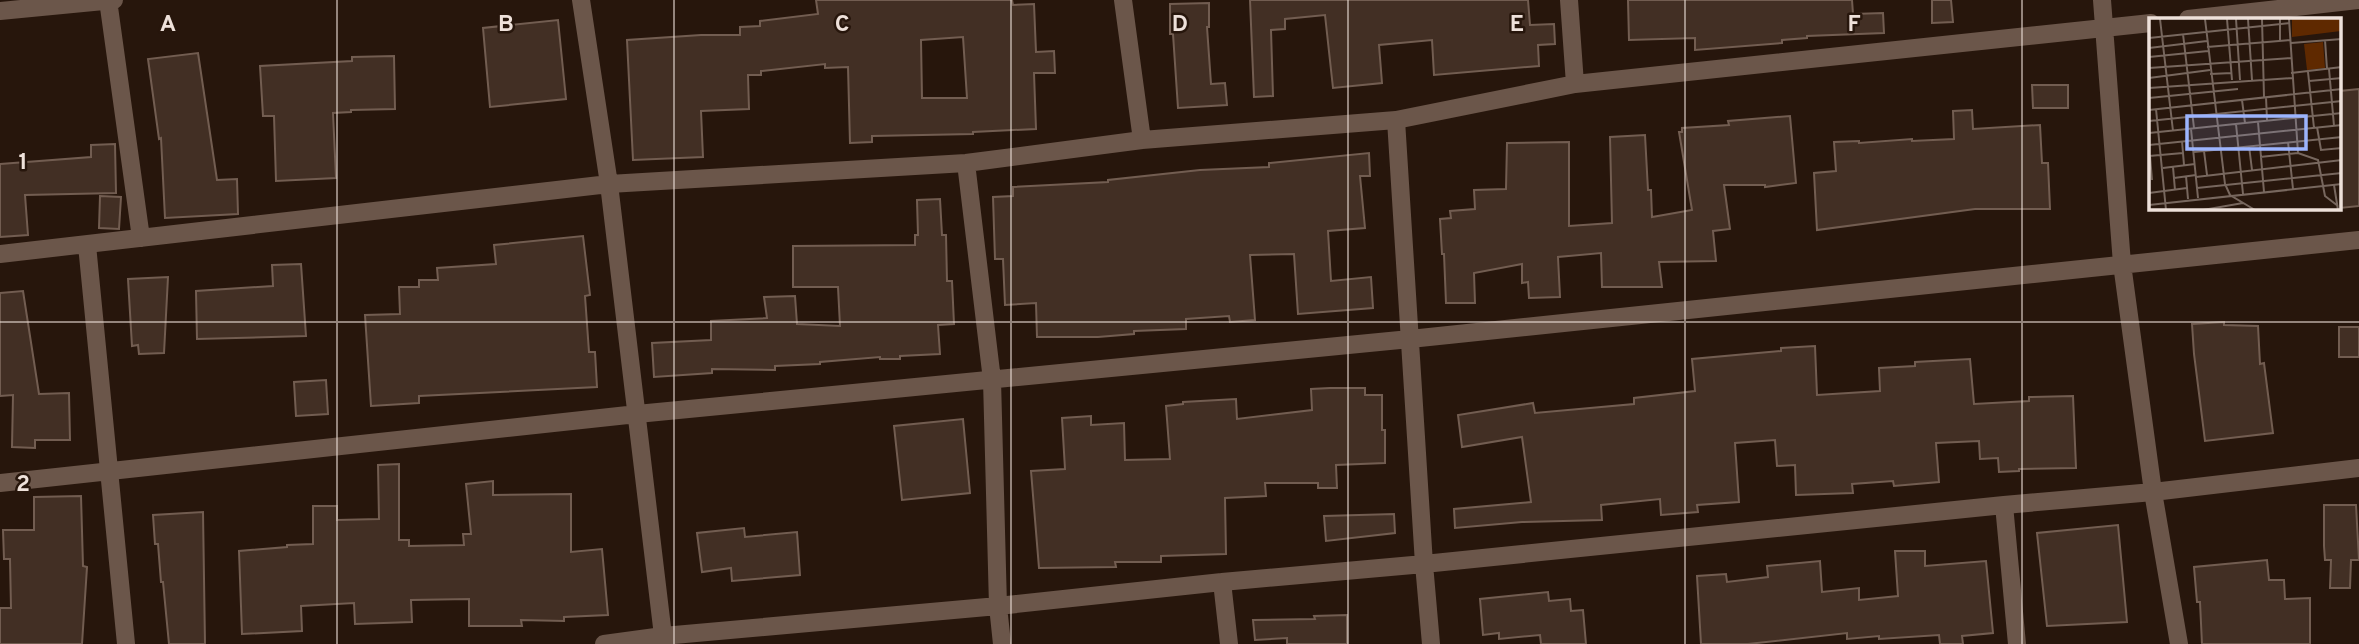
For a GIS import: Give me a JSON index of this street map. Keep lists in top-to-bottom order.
{
  "grid": {
    "columns": [
      "A",
      "B",
      "C",
      "D",
      "E",
      "F"
    ],
    "rows": ["1", "2"]
  }
}
